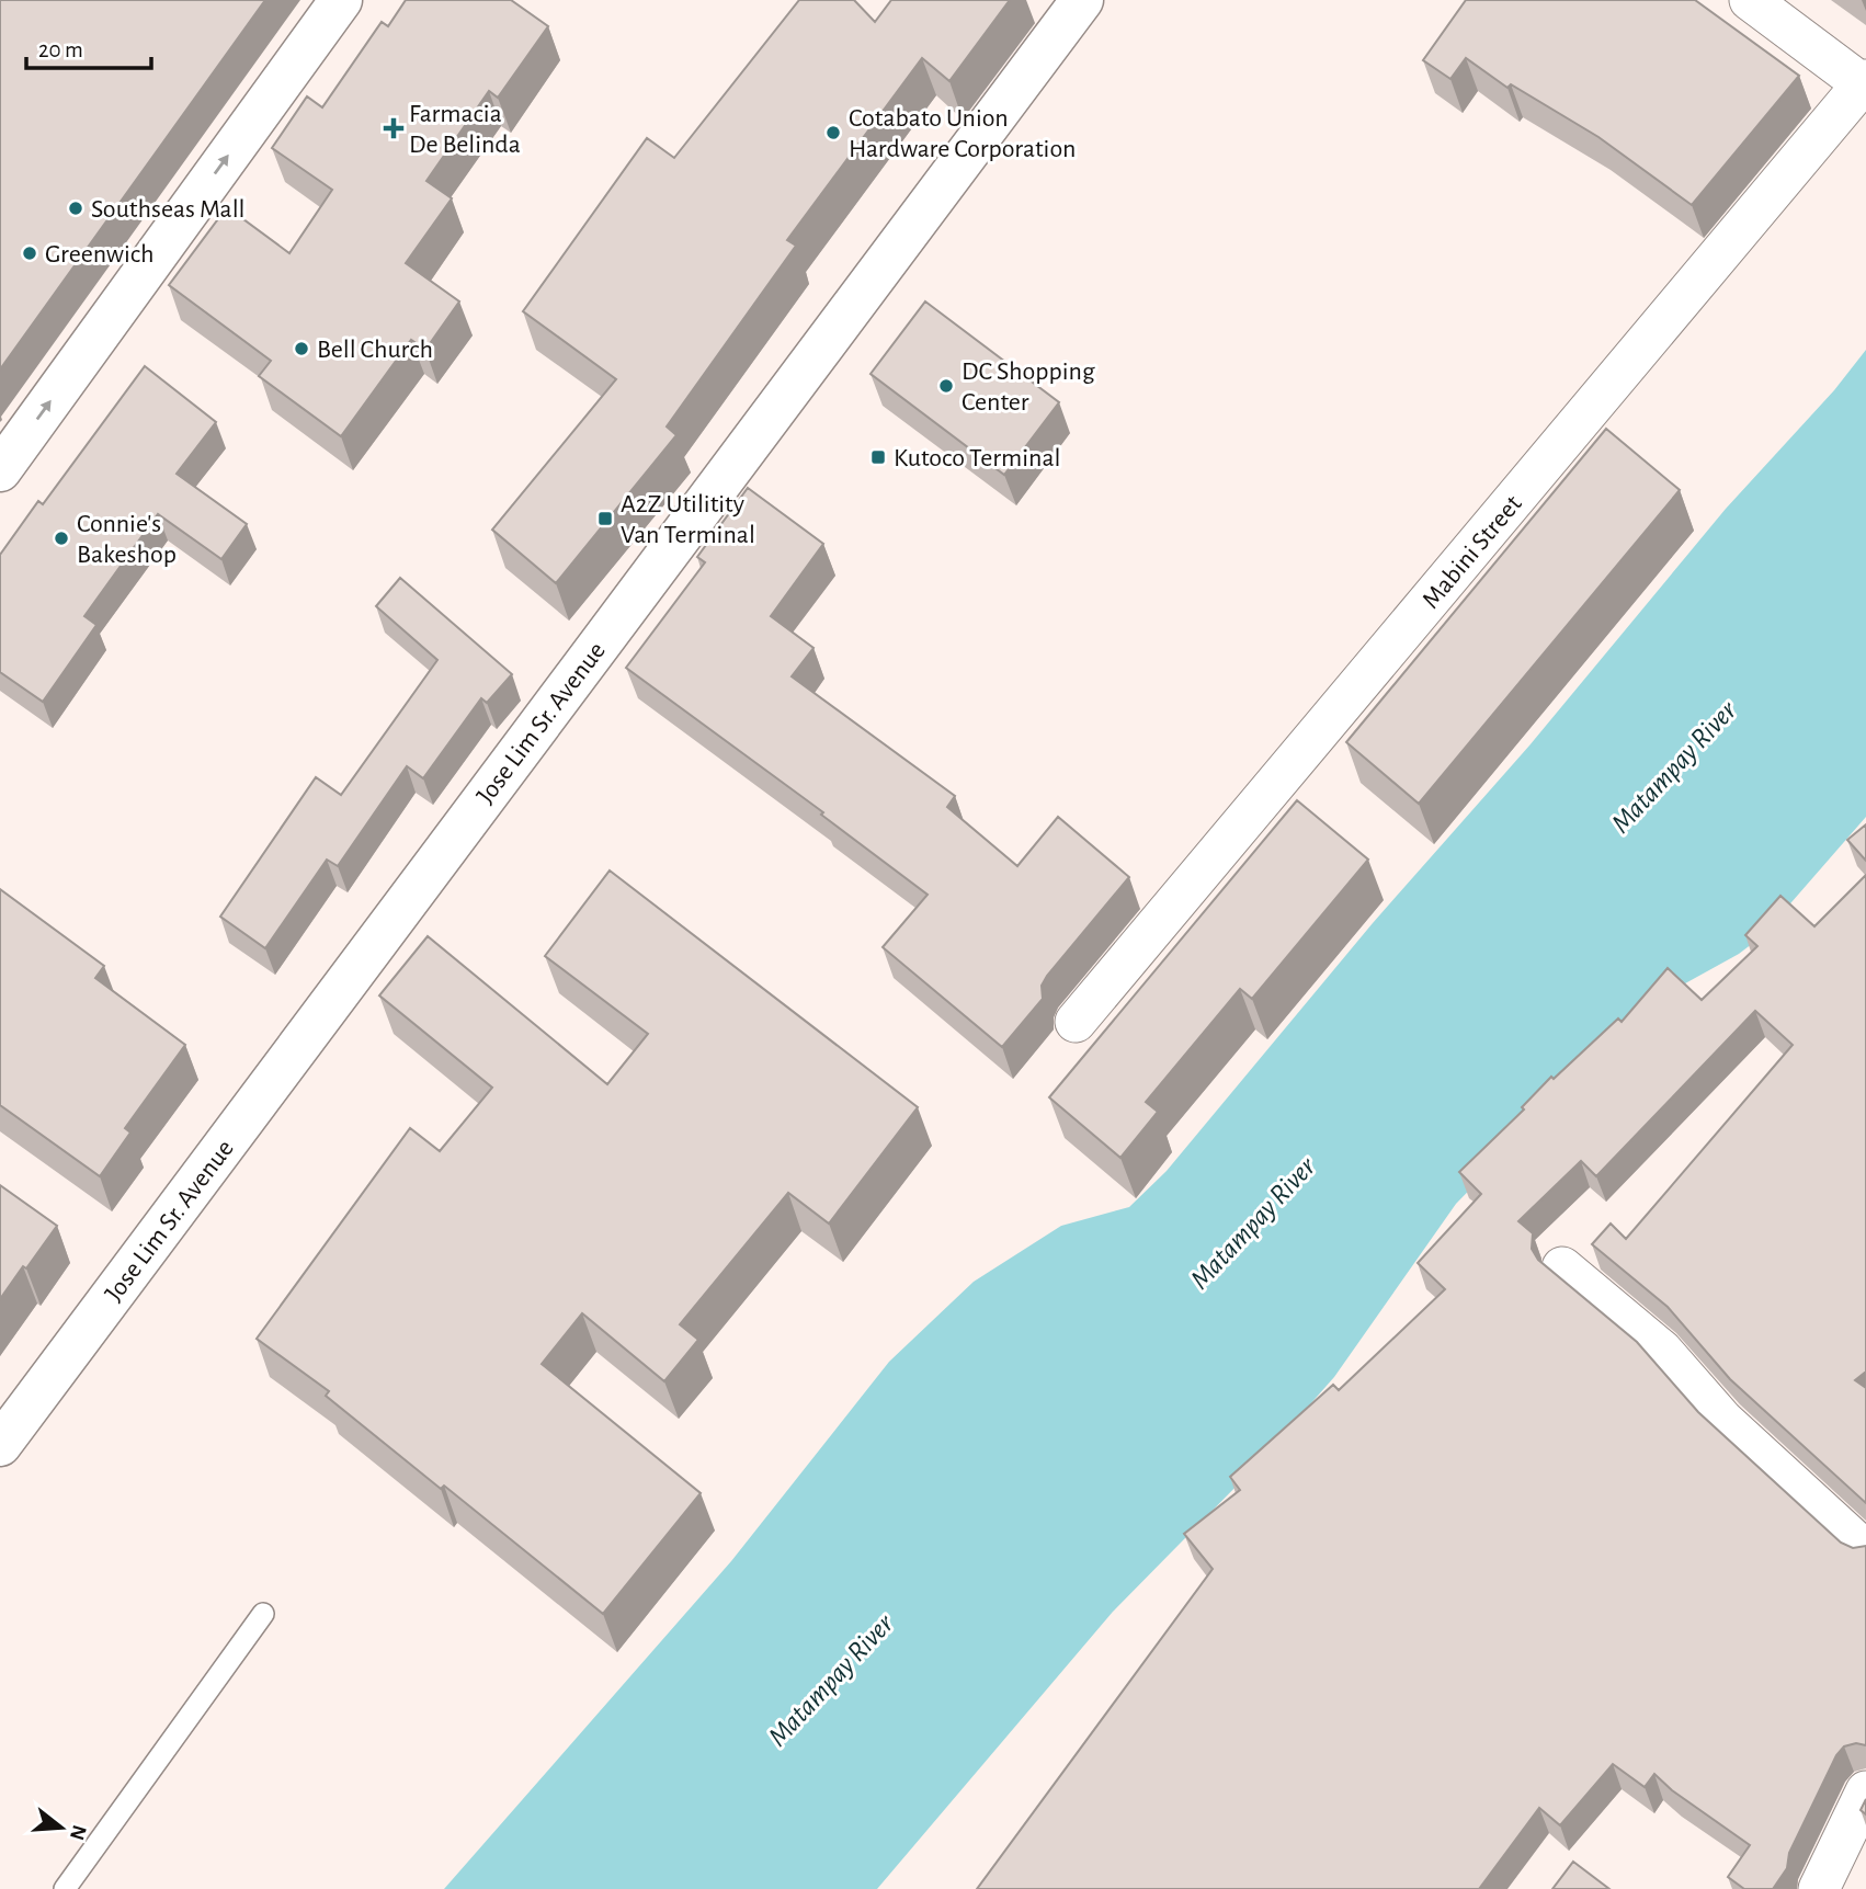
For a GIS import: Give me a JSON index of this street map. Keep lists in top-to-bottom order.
{
  "streets": {
    "main road": ["Jose Lim Sr. Avenue"],
    "street": ["Mabini Street"]
  },
  "water": ["Matampay River"],
  "places": {
    "health": ["Farmacia De Belinda"],
    "other": [
      "Cotabato Union Hardware Corporation",
      "Southseas Mall",
      "Greenwich",
      "Bell Church",
      "DC Shopping Center",
      "Connie's Bakeshop"
    ],
    "transit": ["Kutoco Terminal", "A2Z Utilitity Van Terminal"]
  },
  "scale_bar": "20 m",
  "north": "right"
}
